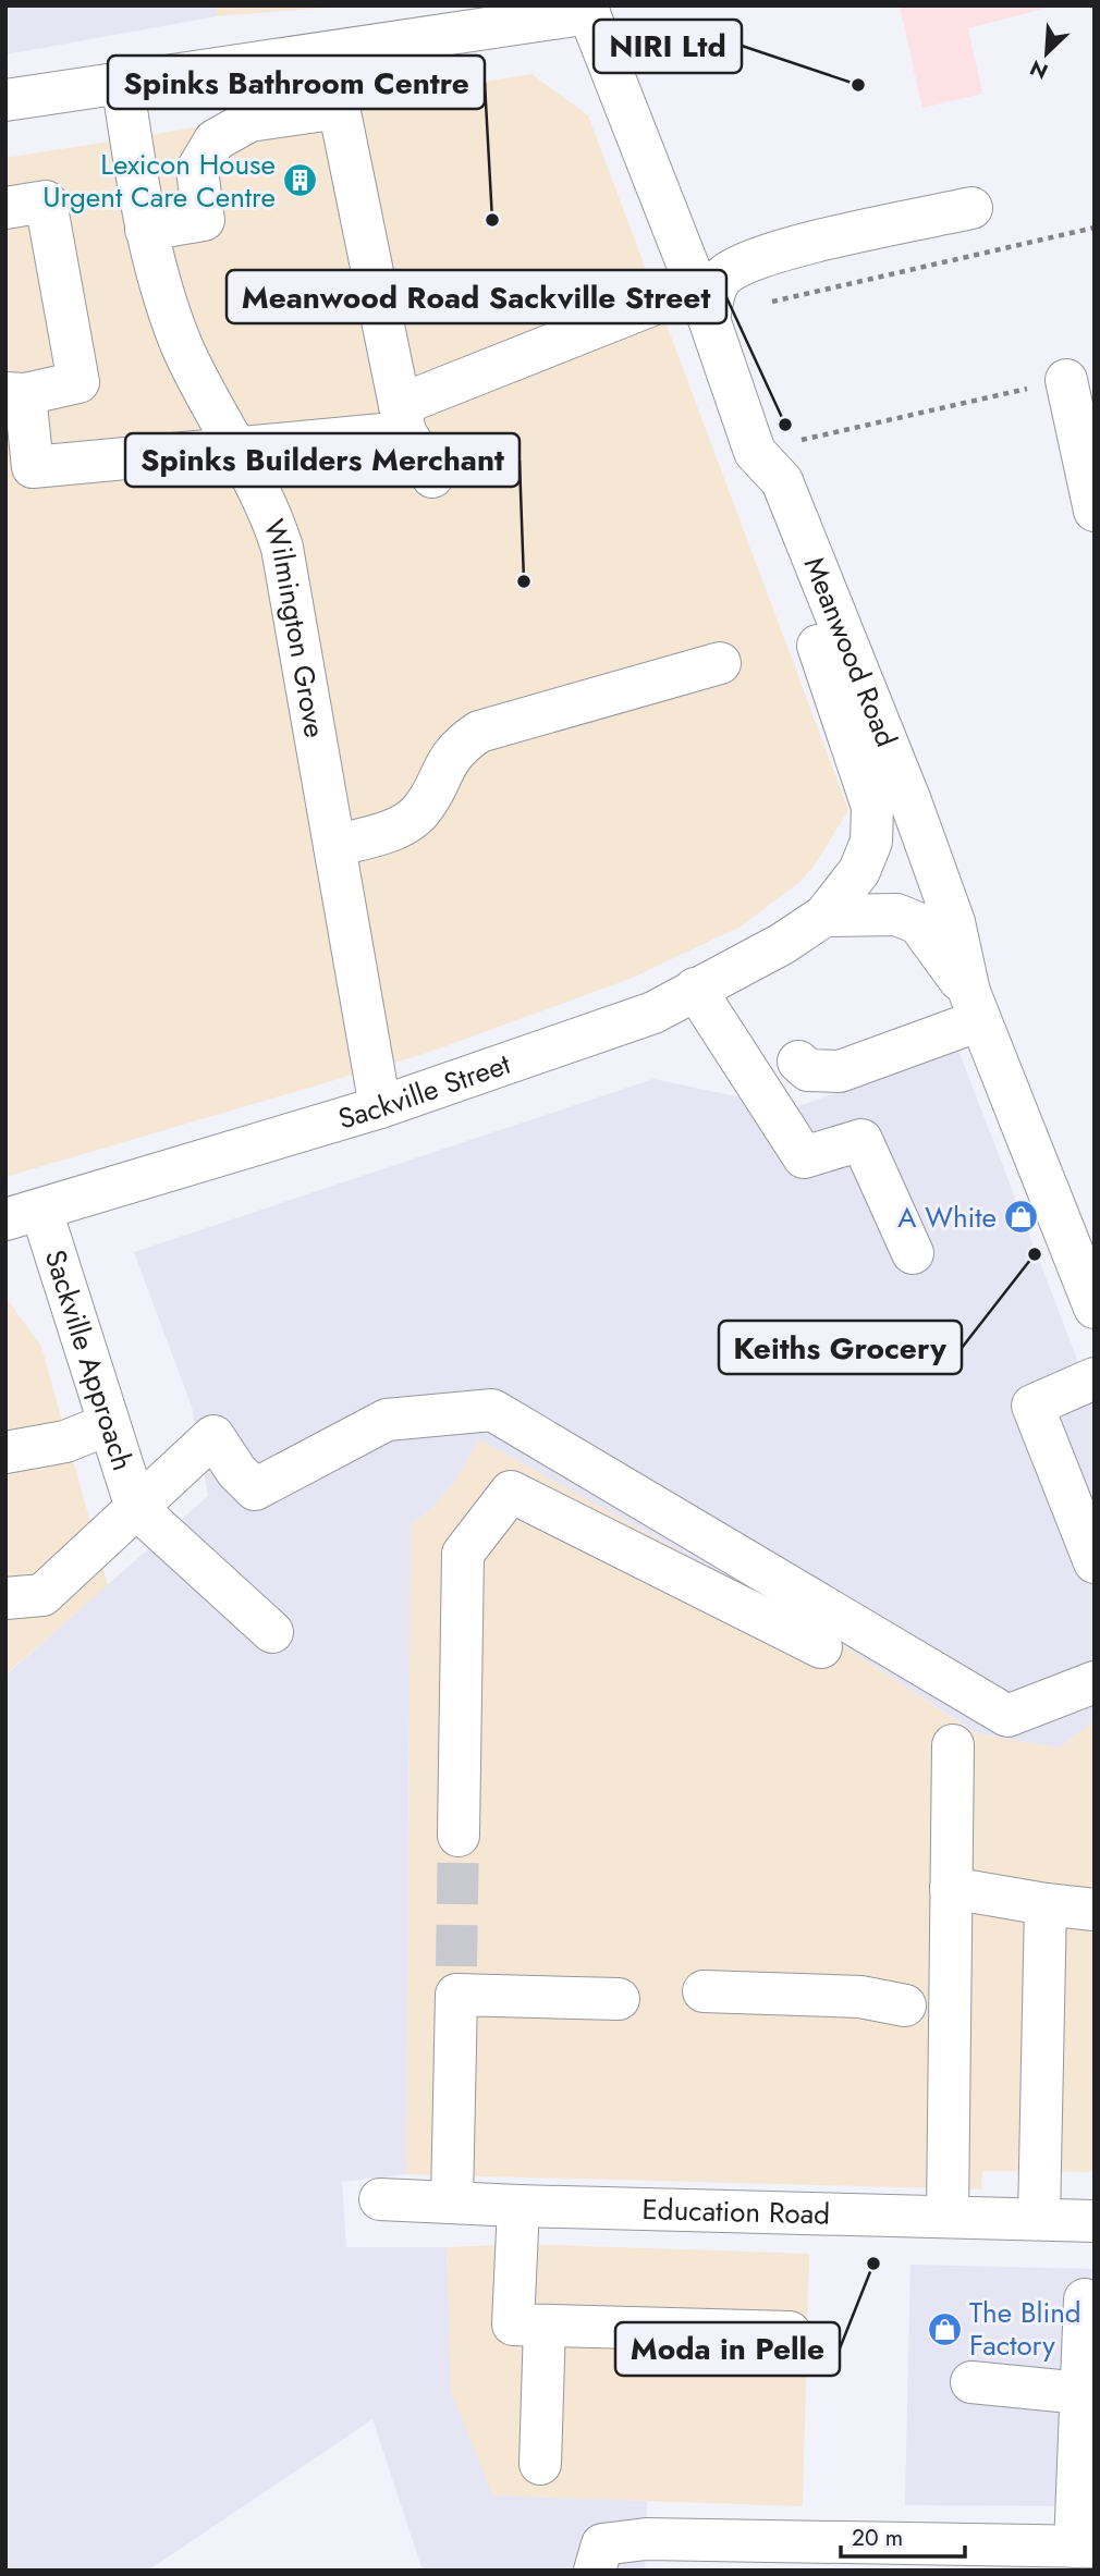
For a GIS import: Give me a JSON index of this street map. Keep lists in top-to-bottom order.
{
  "streets": {
    "street": [
      "Wilmington Grove",
      "Meanwood Road",
      "Sackville Street",
      "Sackville Approach",
      "Education Road"
    ]
  },
  "crossings": [
    ["Wilmington Grove", "Sackville Street"],
    ["Meanwood Road", "Sackville Street"],
    ["Sackville Street", "Sackville Approach"]
  ],
  "places": {
    "other": [
      "NIRI Ltd",
      "Spinks Bathroom Centre",
      "Meanwood Road Sackville Street",
      "Spinks Builders Merchant",
      "Keiths Grocery",
      "Moda in Pelle"
    ],
    "building": ["Lexicon House Urgent Care Centre"],
    "shop": ["A White", "The Blind Factory"]
  },
  "scale_bar": "20 m",
  "north": "bottom left"
}
